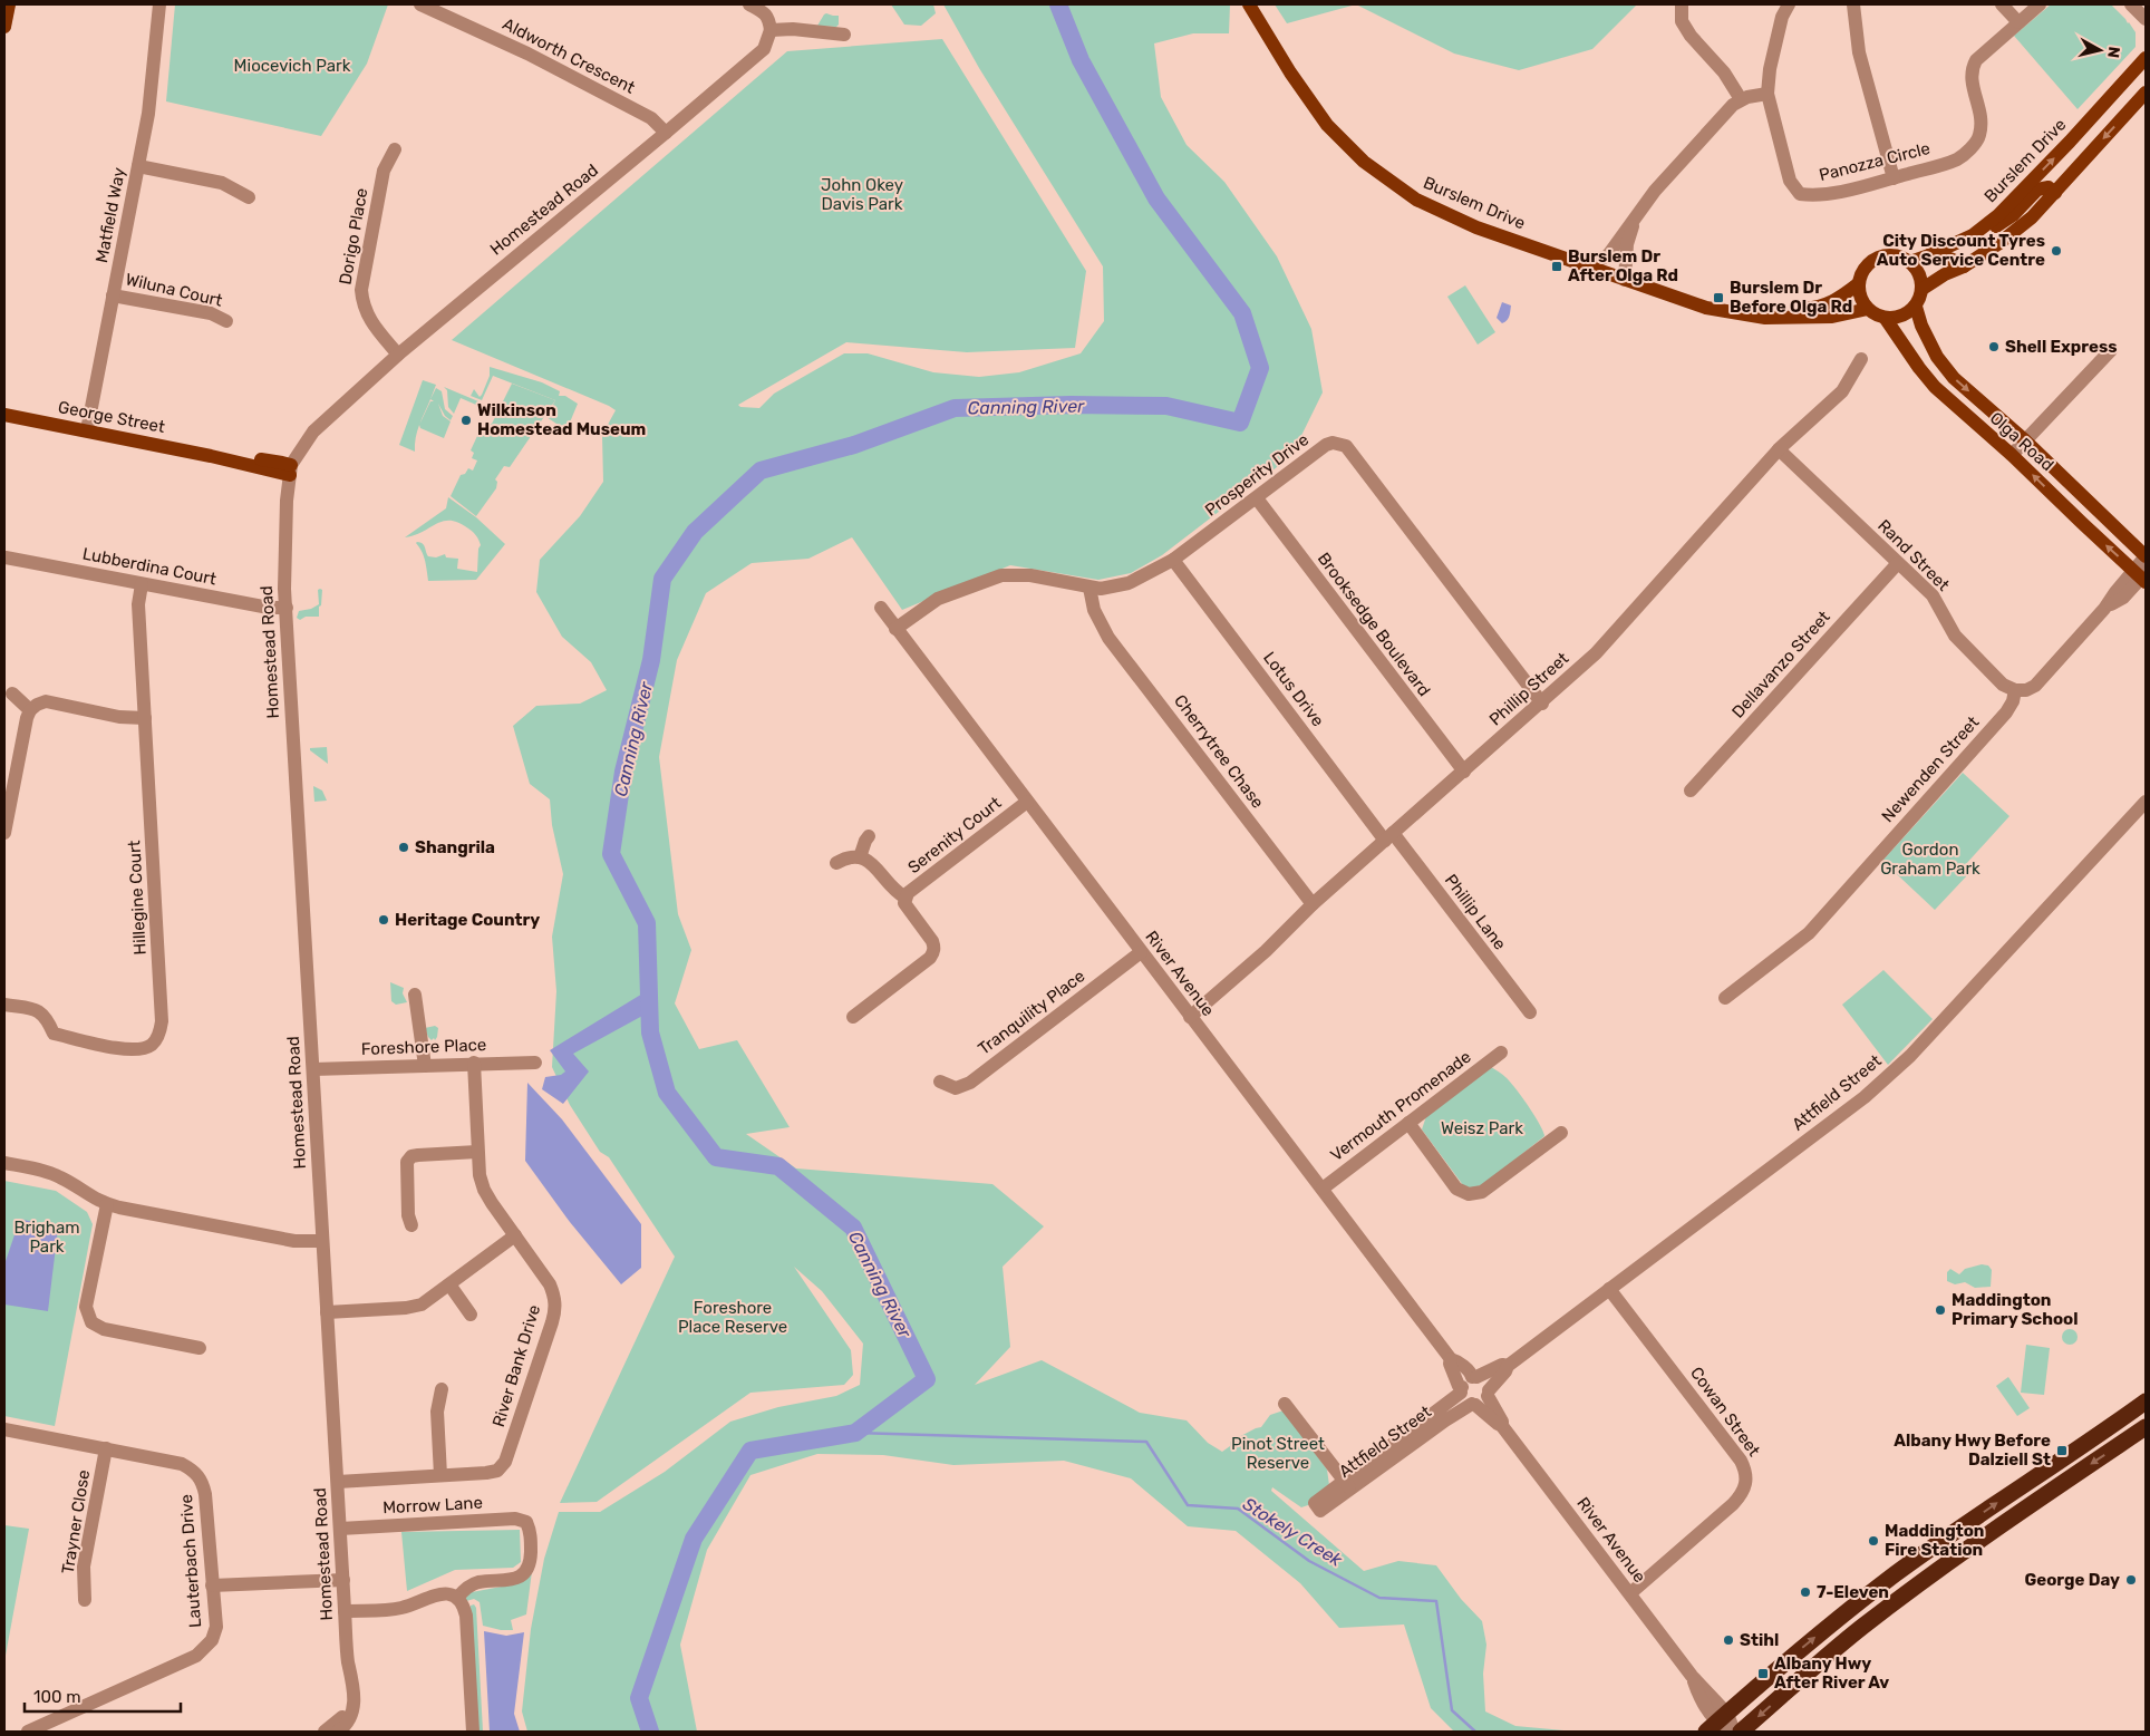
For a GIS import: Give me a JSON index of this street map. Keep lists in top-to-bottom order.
{
  "streets": {
    "main road": ["Burslem Drive", "George Street", "Olga Road"],
    "street": [
      "Aldworth Crescent",
      "Panozza Circle",
      "Homestead Road",
      "Matfield Way",
      "Dorigo Place",
      "Wiluna Court",
      "Prosperity Drive",
      "Rand Street",
      "Lubberdina Court",
      "Brooksedge Boulevard",
      "Dellavanzo Street",
      "Lotus Drive",
      "Phillip Street",
      "Cherrytree Chase",
      "Newenden Street",
      "Serenity Court",
      "Hillegine Court",
      "Phillip Lane",
      "River Avenue",
      "Tranquility Place",
      "Foreshore Place",
      "Attfield Street",
      "Vermouth Promenade",
      "River Bank Drive",
      "Cowan Street",
      "Morrow Lane",
      "Trayner Close",
      "Lauterbach Drive"
    ]
  },
  "crossings": [
    ["Aldworth Crescent", "Homestead Road"],
    ["Burslem Drive", "Olga Road"],
    ["Homestead Road", "Dorigo Place"],
    ["Homestead Road", "George Street"],
    ["Homestead Road", "Lubberdina Court"],
    ["Homestead Road", "Foreshore Place"],
    ["Homestead Road", "River Bank Drive"],
    ["Homestead Road", "Morrow Lane"],
    ["Matfield Way", "Wiluna Court"],
    ["Matfield Way", "George Street"],
    ["Prosperity Drive", "Brooksedge Boulevard"],
    ["Prosperity Drive", "Lotus Drive"],
    ["Prosperity Drive", "Phillip Street"],
    ["Prosperity Drive", "Cherrytree Chase"],
    ["Prosperity Drive", "River Avenue"],
    ["Rand Street", "Dellavanzo Street"],
    ["Rand Street", "Phillip Street"],
    ["Rand Street", "Newenden Street"],
    ["Lubberdina Court", "Hillegine Court"],
    ["Brooksedge Boulevard", "Phillip Street"],
    ["Lotus Drive", "Phillip Street"],
    ["Lotus Drive", "Phillip Lane"],
    ["Phillip Street", "Cherrytree Chase"],
    ["Phillip Street", "Phillip Lane"],
    ["Phillip Street", "River Avenue"],
    ["Serenity Court", "River Avenue"],
    ["River Avenue", "Tranquility Place"],
    ["River Avenue", "Attfield Street"],
    ["River Avenue", "Vermouth Promenade"],
    ["River Avenue", "Cowan Street"],
    ["Foreshore Place", "River Bank Drive"],
    ["Attfield Street", "Cowan Street"],
    ["Trayner Close", "Lauterbach Drive"]
  ],
  "water": ["Canning River", "Stokely Creek"],
  "parks": [
    "Miocevich Park",
    "John Okey Davis Park",
    "Gordon Graham Park",
    "Weisz Park",
    "Brigham Park",
    "Foreshore Place Reserve",
    "Pinot Street Reserve"
  ],
  "places": {
    "other": [
      "City Discount Tyres Auto Service Centre",
      "Shell Express",
      "Wilkinson Homestead Museum",
      "Shangrila",
      "Heritage Country",
      "Maddington Primary School",
      "Maddington Fire Station",
      "George Day",
      "7-Eleven",
      "Stihl"
    ],
    "transit": [
      "Burslem Dr After Olga Rd",
      "Burslem Dr Before Olga Rd",
      "Albany Hwy Before Dalziell St",
      "Albany Hwy After River Av"
    ]
  },
  "scale_bar": "100 m",
  "north": "right"
}
